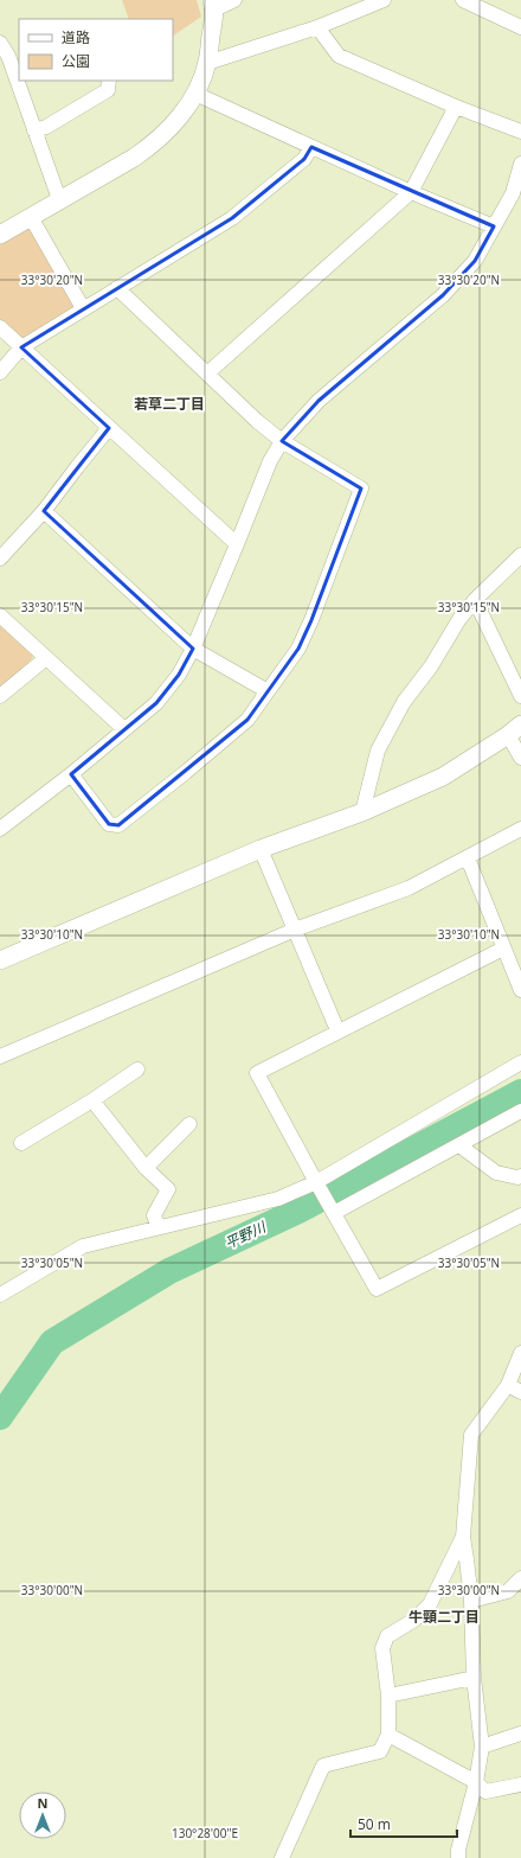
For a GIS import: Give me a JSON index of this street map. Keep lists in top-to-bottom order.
{
  "districts": ["若草二丁目", "牛頸二丁目"],
  "water": ["平野川"],
  "legend": ["道路", "公園"],
  "scale_bar": "50 m",
  "north": "top",
  "coordinates": [
    "33°30'20\"N",
    "33°30'15\"N",
    "33°30'10\"N",
    "33°30'05\"N",
    "33°30'00\"N",
    "130°28'00\"E"
  ]
}
